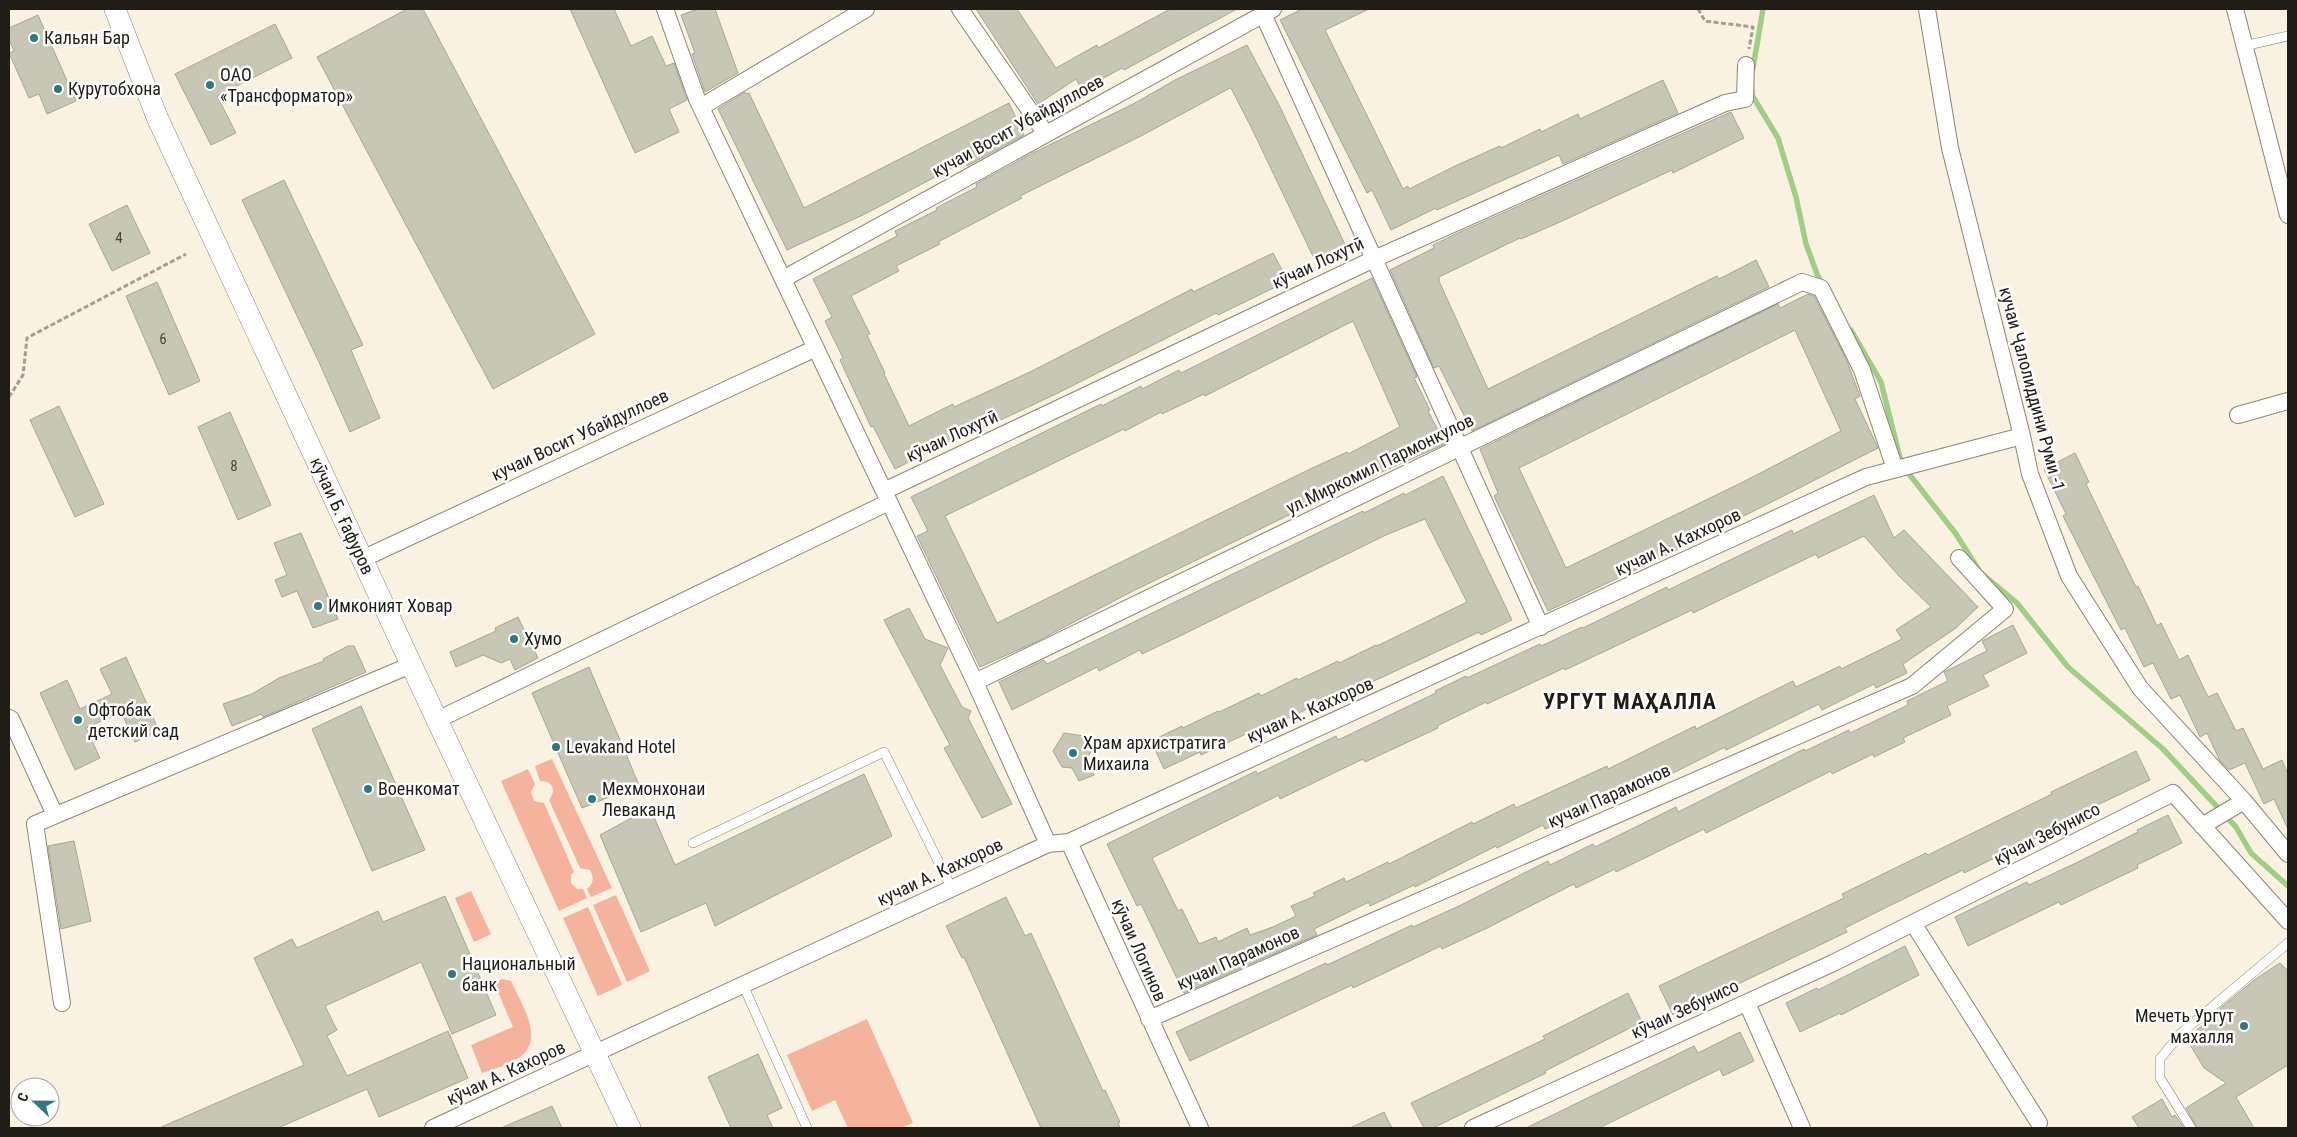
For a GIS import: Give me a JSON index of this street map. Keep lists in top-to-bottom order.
{
  "streets": {
    "street": [
      "кучаи Восит Убайдуллоев",
      "кӯчаи Лохутӣ",
      "кучаи Ҷалолиддини Руми -1",
      "ул.Миркомил Пармонкулов",
      "кӯчаи Б. Ғафуров",
      "кучаи А. Каххоров",
      "кучаи Парамонов",
      "кӯчаи Зебунисо",
      "кӯчаи Логинов",
      "кӯчаи А. Кахоров"
    ]
  },
  "crossings": [
    ["кучаи Восит Убайдуллоев", "кӯчаи Б. Ғафуров"],
    ["кӯчаи Лохутӣ", "кӯчаи Б. Ғафуров"],
    ["кучаи Ҷалолиддини Руми -1", "кучаи А. Каххоров"],
    ["ул.Миркомил Пармонкулов", "кучаи А. Каххоров"],
    ["кӯчаи Б. Ғафуров", "кучаи А. Каххоров"],
    ["кӯчаи Б. Ғафуров", "кӯчаи А. Кахоров"],
    ["кучаи А. Каххоров", "кӯчаи Логинов"],
    ["кучаи А. Каххоров", "кӯчаи А. Кахоров"],
    ["кучаи Парамонов", "кӯчаи Логинов"]
  ],
  "districts": ["УРГУТ МАҲАЛЛА"],
  "places": [
    "Кальян Бар",
    "ОАО «Трансформатор»",
    "Курутобхона",
    "Имконият Ховар",
    "Хумо",
    "Офтобак детский сад",
    "Levakand Hotel",
    "Храм архистратига Михаила",
    "Военкомат",
    "Мехмонхонаи Леваканд",
    "Национальный банк",
    "Мечеть Ургут махалля"
  ],
  "house_numbers": ["4", "6", "8"],
  "north": "left"
}
